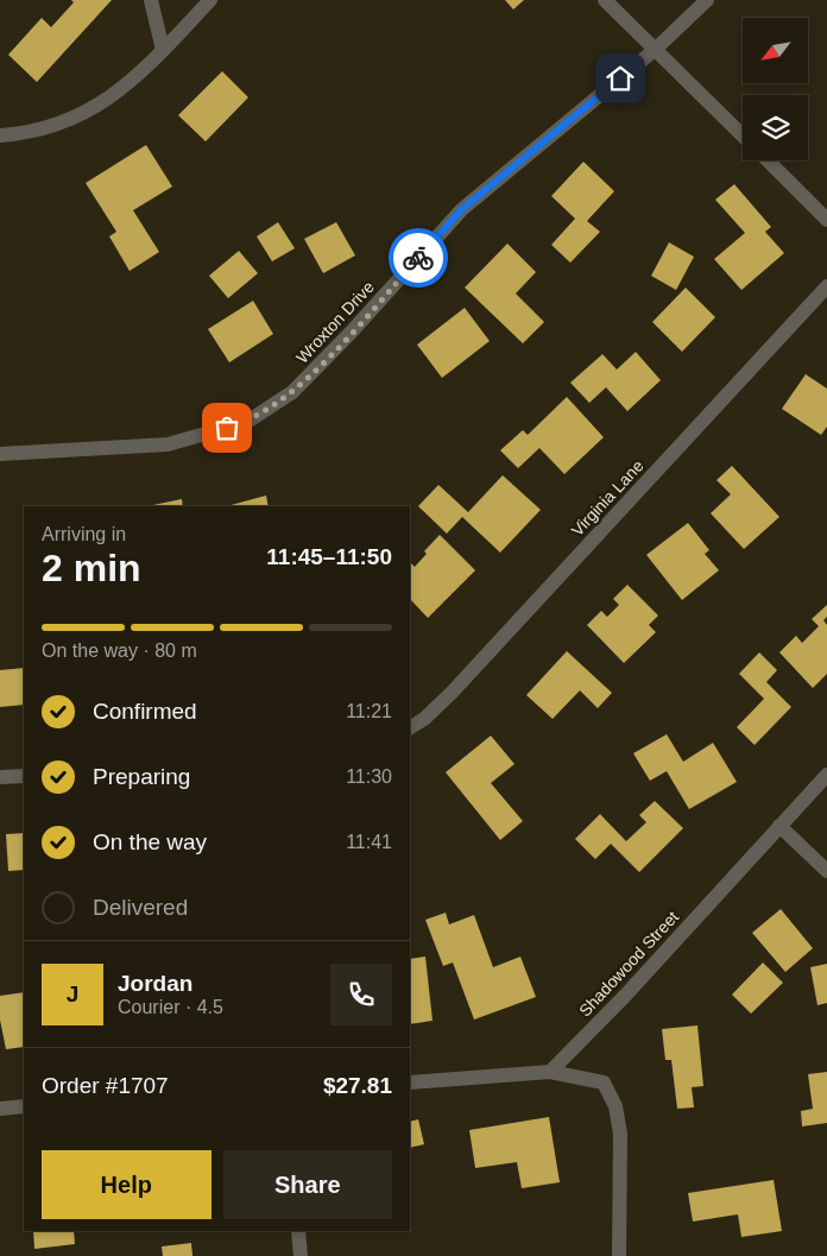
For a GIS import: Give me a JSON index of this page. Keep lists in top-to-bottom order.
{
  "streets": {
    "street": ["Wroxton Drive", "Virginia Lane", "Shadowood Street"]
  },
  "north": "bottom left",
  "page": {
    "heading": ["2 min", "Arriving in", "11:45–11:50"],
    "panel": [
      "Jordan",
      "Courier · 4.5",
      "Order #1707",
      "$27.81"
    ],
    "bar": "On the way · 80 m",
    "list": [
      ["Confirmed", "11:21"],
      ["Preparing", "11:30"],
      ["On the way", "11:41"],
      "Delivered"
    ],
    "round": "J",
    "buttons": ["Help", "Share"]
  }
}
